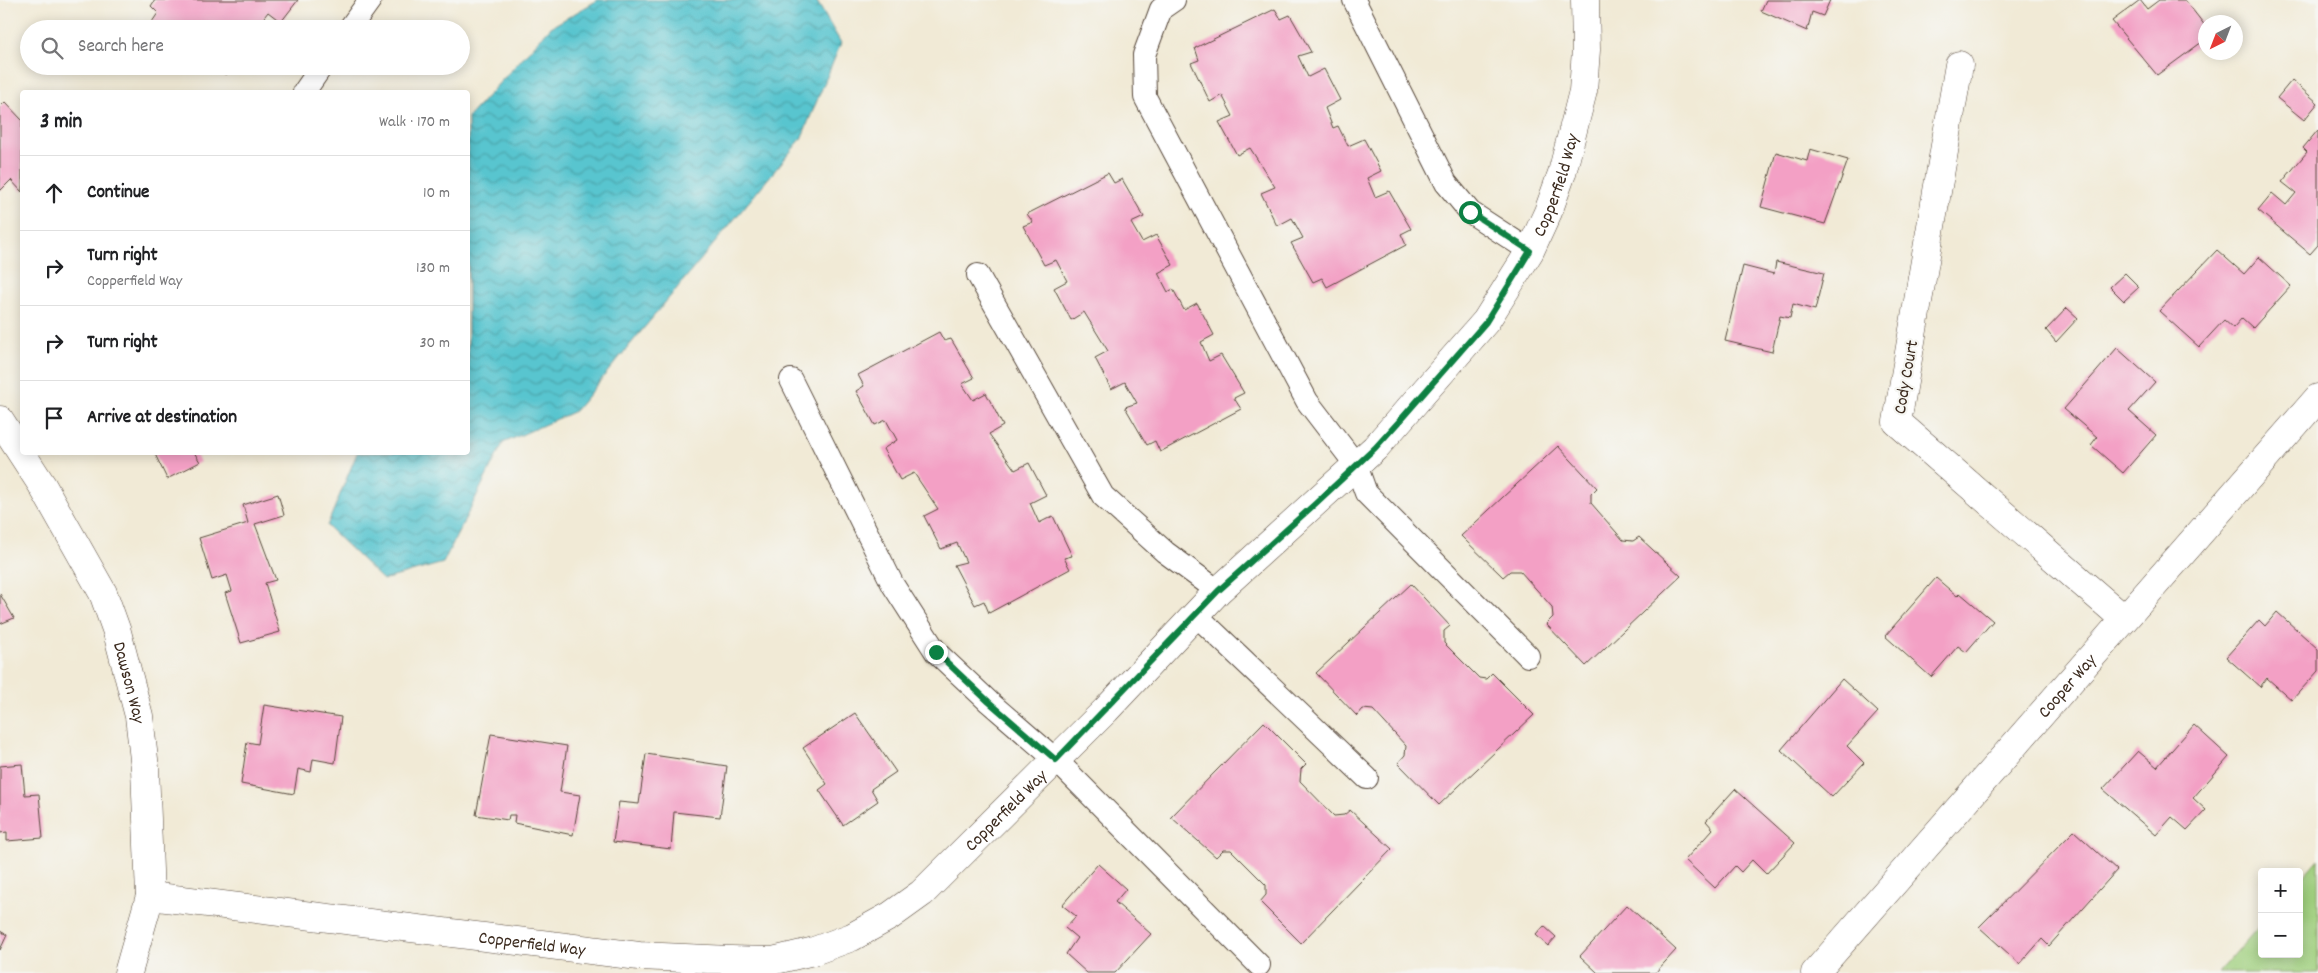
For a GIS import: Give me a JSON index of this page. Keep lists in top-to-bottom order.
{
  "streets": {
    "street": [
      "Copperfield Way",
      "Cody Court",
      "Dawson Way",
      "Cooper Way"
    ]
  },
  "crossings": [
    ["Copperfield Way", "Dawson Way"],
    ["Cody Court", "Cooper Way"]
  ],
  "north": "bottom left",
  "page": {
    "search": "Search here",
    "heading": ["3 min", "Walk · 170 m"],
    "list": [
      ["Continue", "10 m"],
      ["Turn right", "Copperfield Way", "130 m"],
      ["Turn right", "30 m"],
      "Arrive at destination"
    ],
    "map_buttons": ["+", "−"]
  }
}
